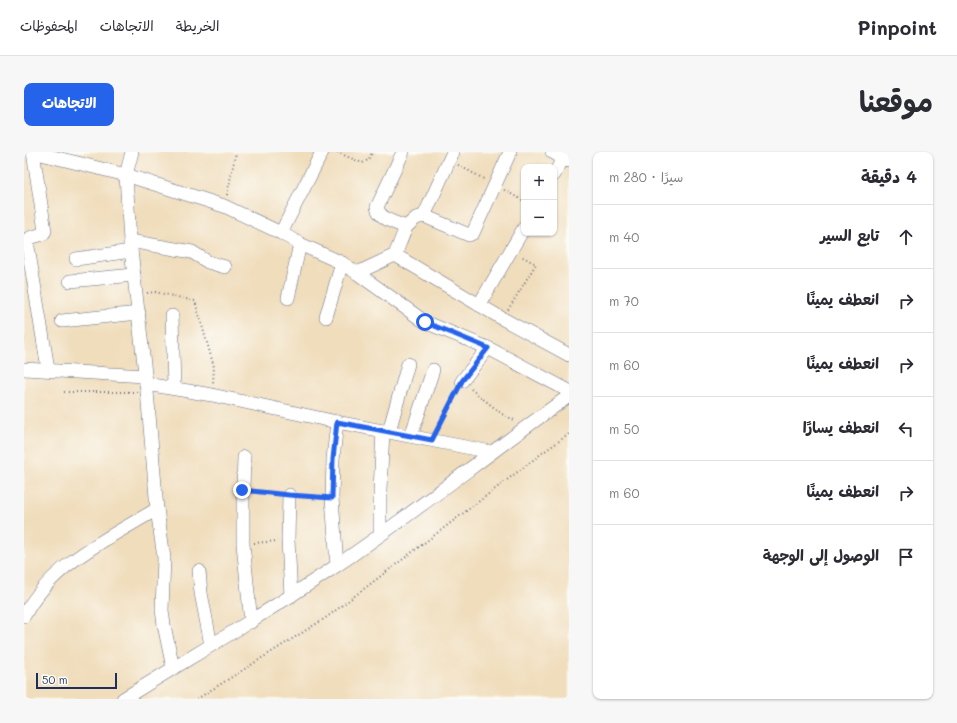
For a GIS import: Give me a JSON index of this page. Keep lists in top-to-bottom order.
{
  "scale_bar": "50 m",
  "page": {
    "header": "Pinpoint",
    "nav": ["الخريطة", "الاتجاهات", "المحفوظات"],
    "title": "موقعنا",
    "buttons": "الاتجاهات",
    "heading": ["4 دقيقة", "سيرًا · 280 m"],
    "map_buttons": ["+", "−"],
    "list": [
      ["تابع السير", "40 m"],
      ["انعطف يمينًا", "70 m"],
      ["انعطف يمينًا", "60 m"],
      ["انعطف يسارًا", "50 m"],
      ["انعطف يمينًا", "60 m"],
      "الوصول إلى الوجهة"
    ],
    "scale": "50 m"
  }
}
